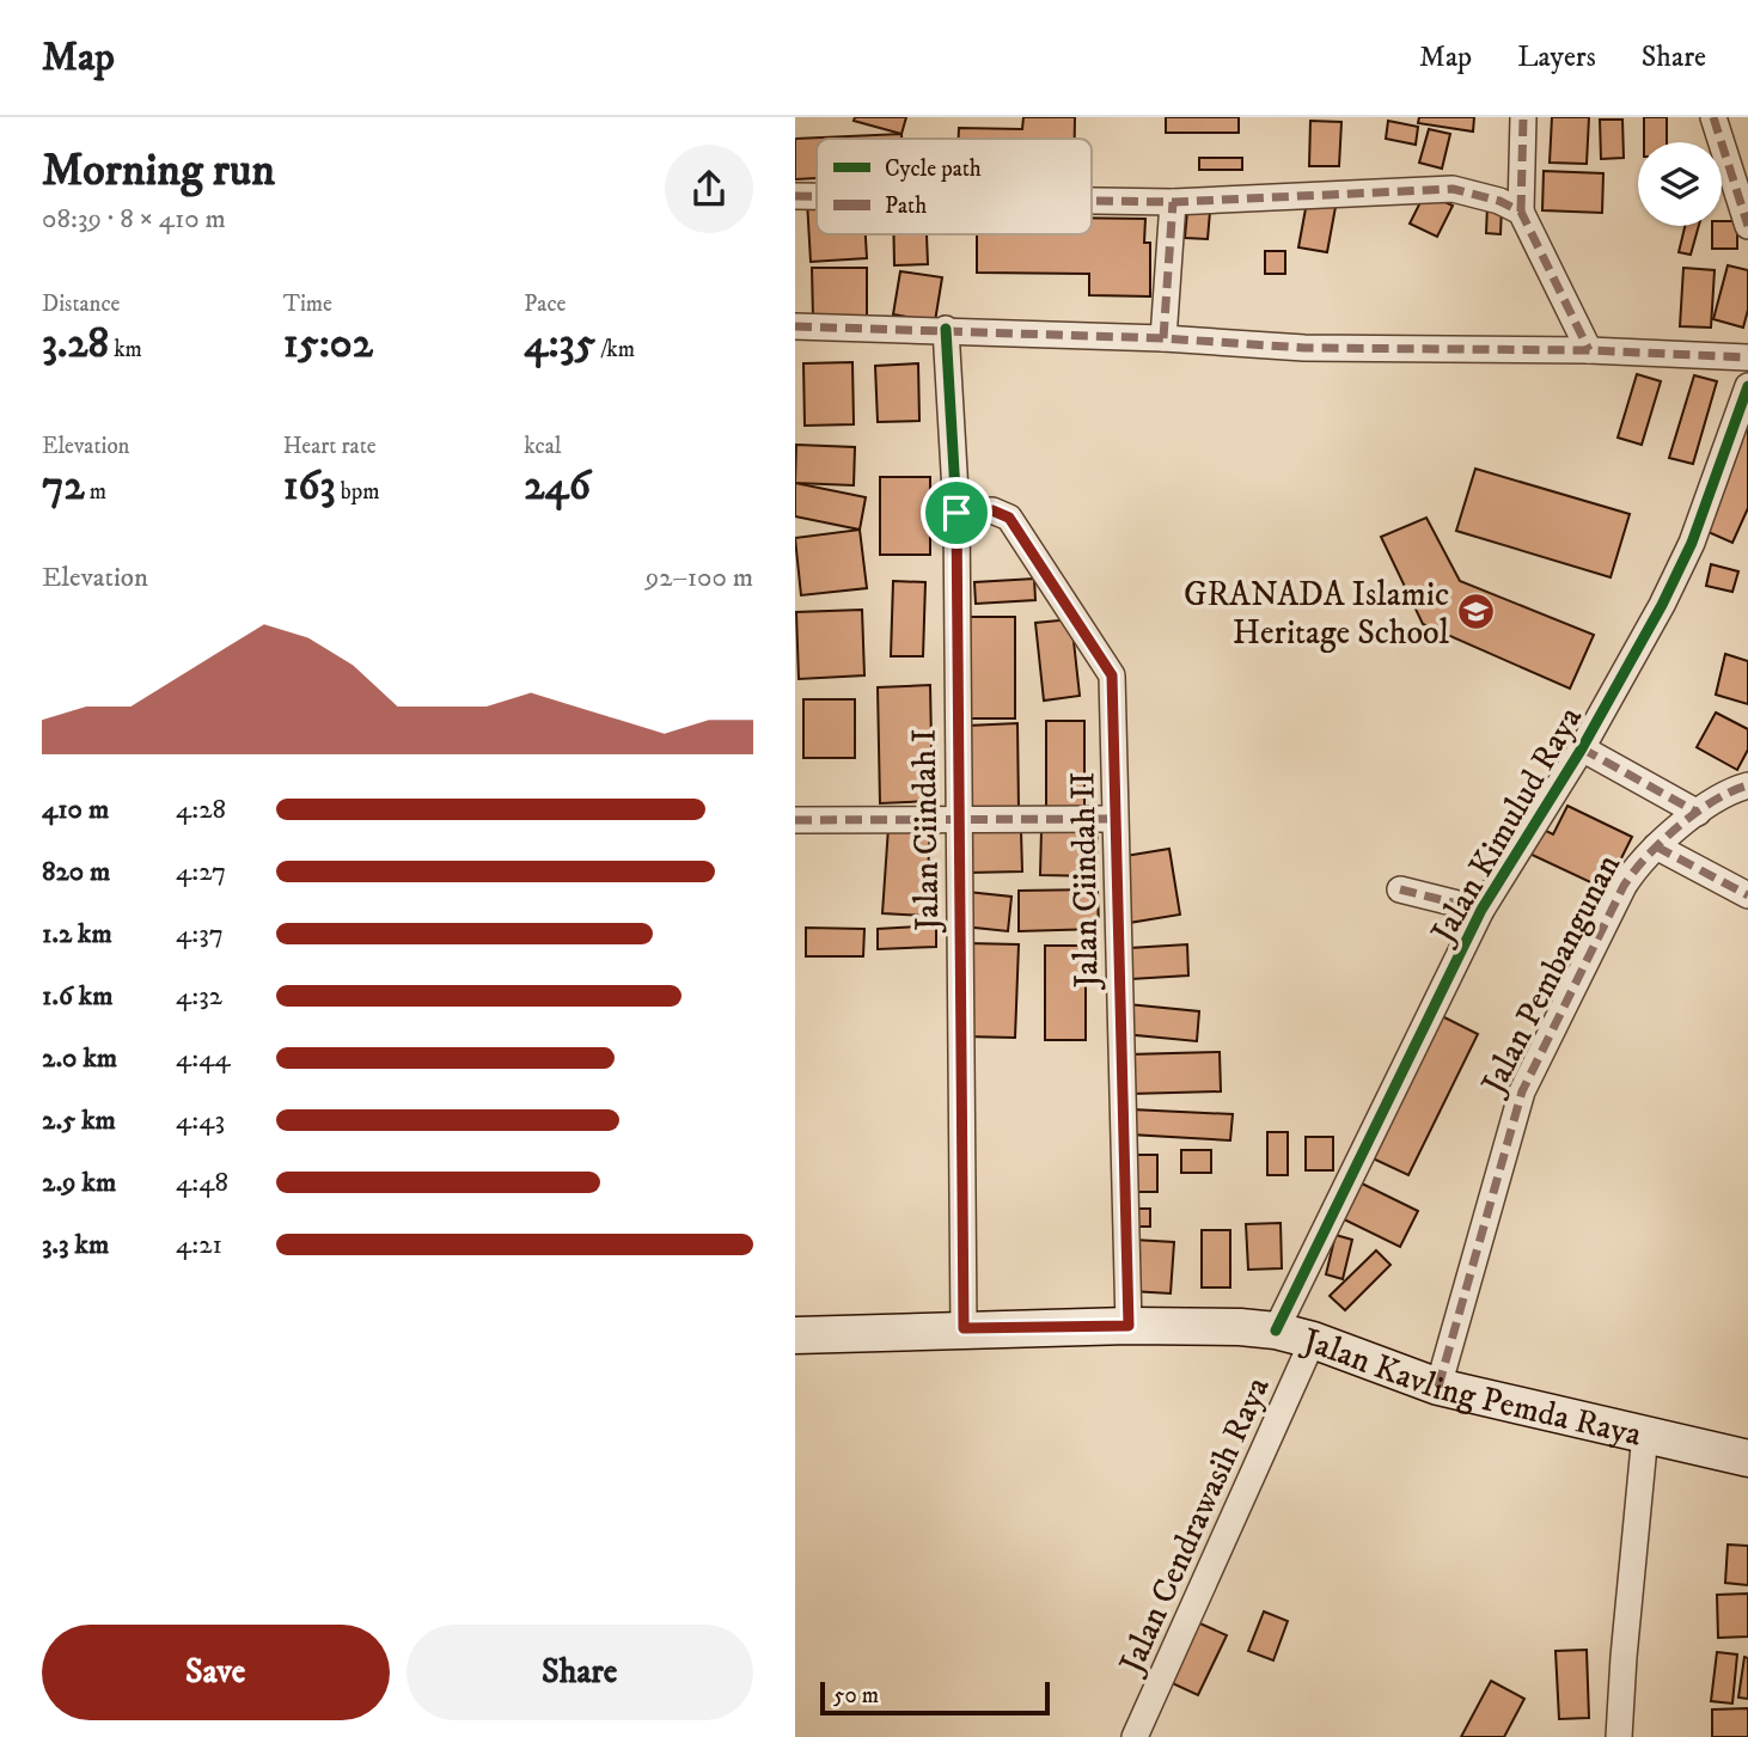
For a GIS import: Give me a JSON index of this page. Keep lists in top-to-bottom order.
{
  "streets": {
    "street": [
      "Jalan Kimulud Raya",
      "Jalan Ciindah I",
      "Jalan Ciindah II",
      "Jalan Pembangunan",
      "Jalan Kavling Pemda Raya",
      "Jalan Cendrawasih Raya"
    ]
  },
  "crossings": [
    ["Jalan Kimulud Raya", "Jalan Kavling Pemda Raya"],
    ["Jalan Ciindah I", "Jalan Ciindah II"],
    ["Jalan Ciindah I", "Jalan Kavling Pemda Raya"],
    ["Jalan Ciindah II", "Jalan Kavling Pemda Raya"],
    ["Jalan Pembangunan", "Jalan Kavling Pemda Raya"],
    ["Jalan Kavling Pemda Raya", "Jalan Cendrawasih Raya"]
  ],
  "places": {
    "school or university": ["GRANADA Islamic Heritage School"]
  },
  "legend": ["Cycle path", "Path"],
  "scale_bar": "50 m",
  "page": {
    "header": "Map",
    "nav": ["Map", "Layers", "Share"],
    "heading": ["Morning run", "08:39 · 8 × 410 m"],
    "stats": [
      ["Distance", "3.28 km"],
      ["Time", "15:02"],
      ["Pace", "4:35 /km"],
      ["Elevation", "72 m"],
      ["Heart rate", "163 bpm"],
      ["kcal", "246"]
    ],
    "chart": ["Elevation", "92–100 m"],
    "list": [
      {
        "name": "410 m",
        "note": "4:28"
      },
      {
        "name": "820 m",
        "note": "4:27"
      },
      {
        "name": "1.2 km",
        "note": "4:37"
      },
      {
        "name": "1.6 km",
        "note": "4:32"
      },
      {
        "name": "2.0 km",
        "note": "4:44"
      },
      {
        "name": "2.5 km",
        "note": "4:43"
      },
      {
        "name": "2.9 km",
        "note": "4:48"
      },
      {
        "name": "3.3 km",
        "note": "4:21"
      }
    ],
    "buttons": ["Save", "Share"],
    "scale": "50 m"
  }
}
